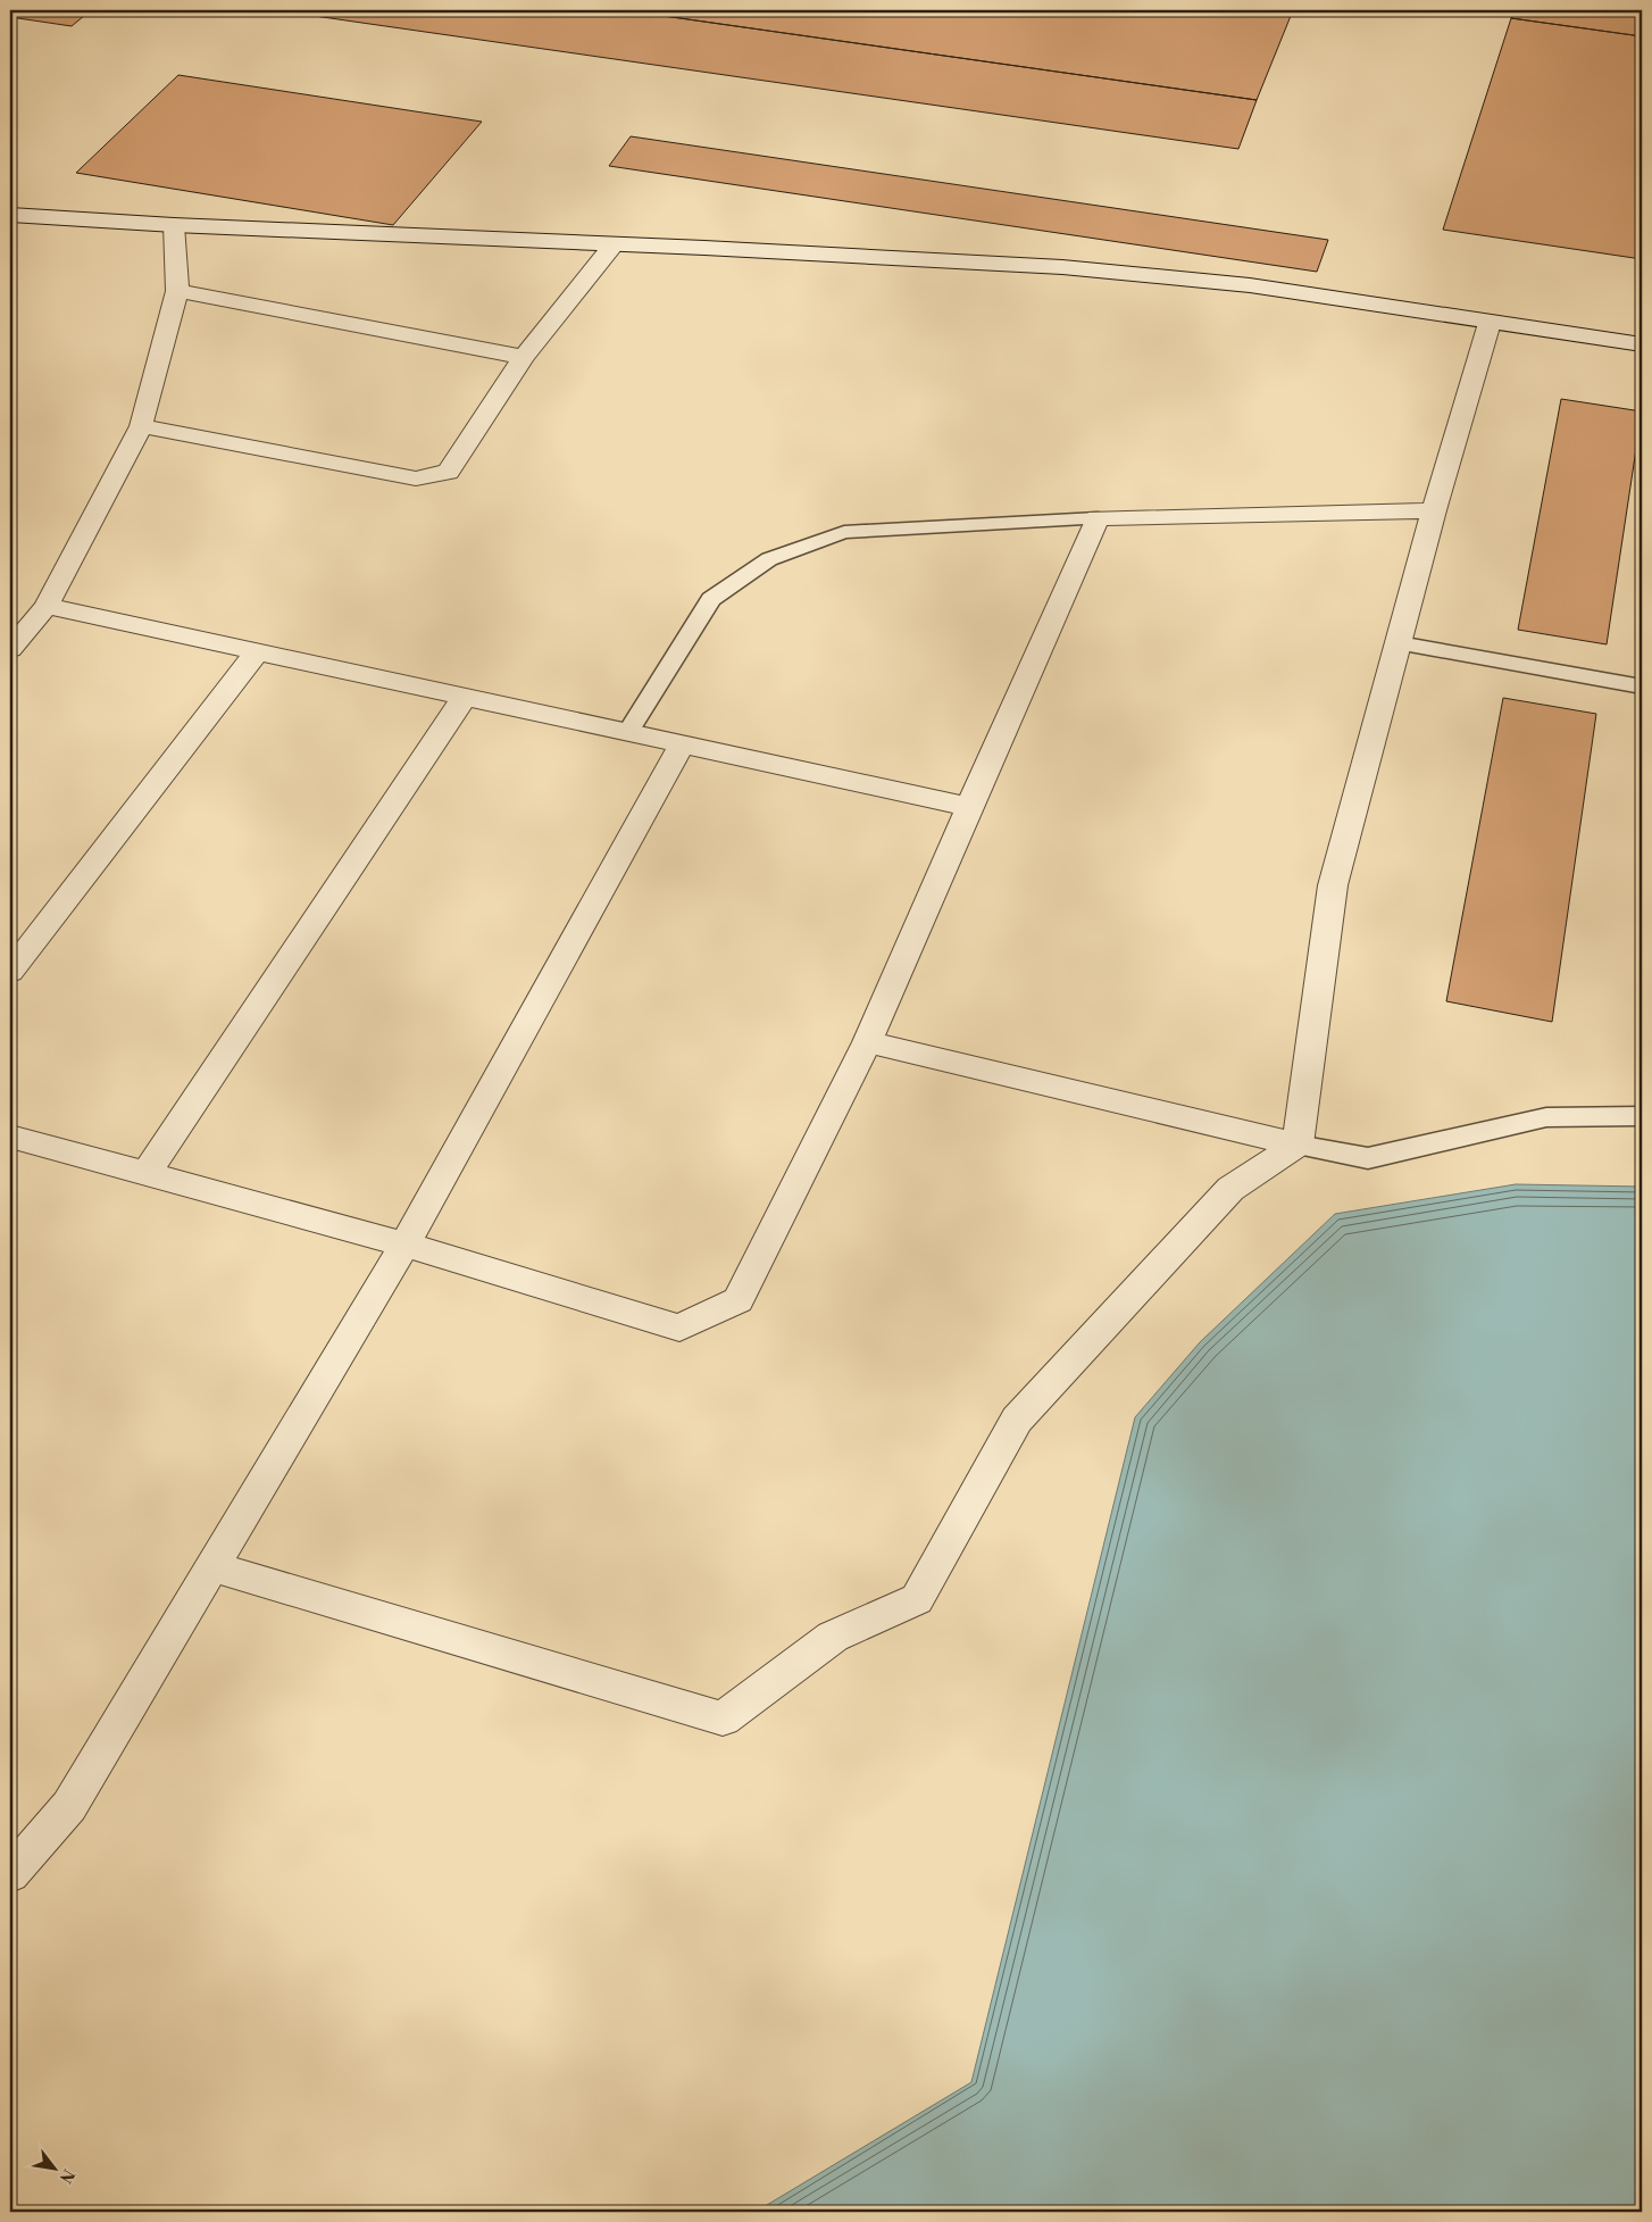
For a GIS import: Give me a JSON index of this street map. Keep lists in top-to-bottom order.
{
  "north": "bottom right"
}
